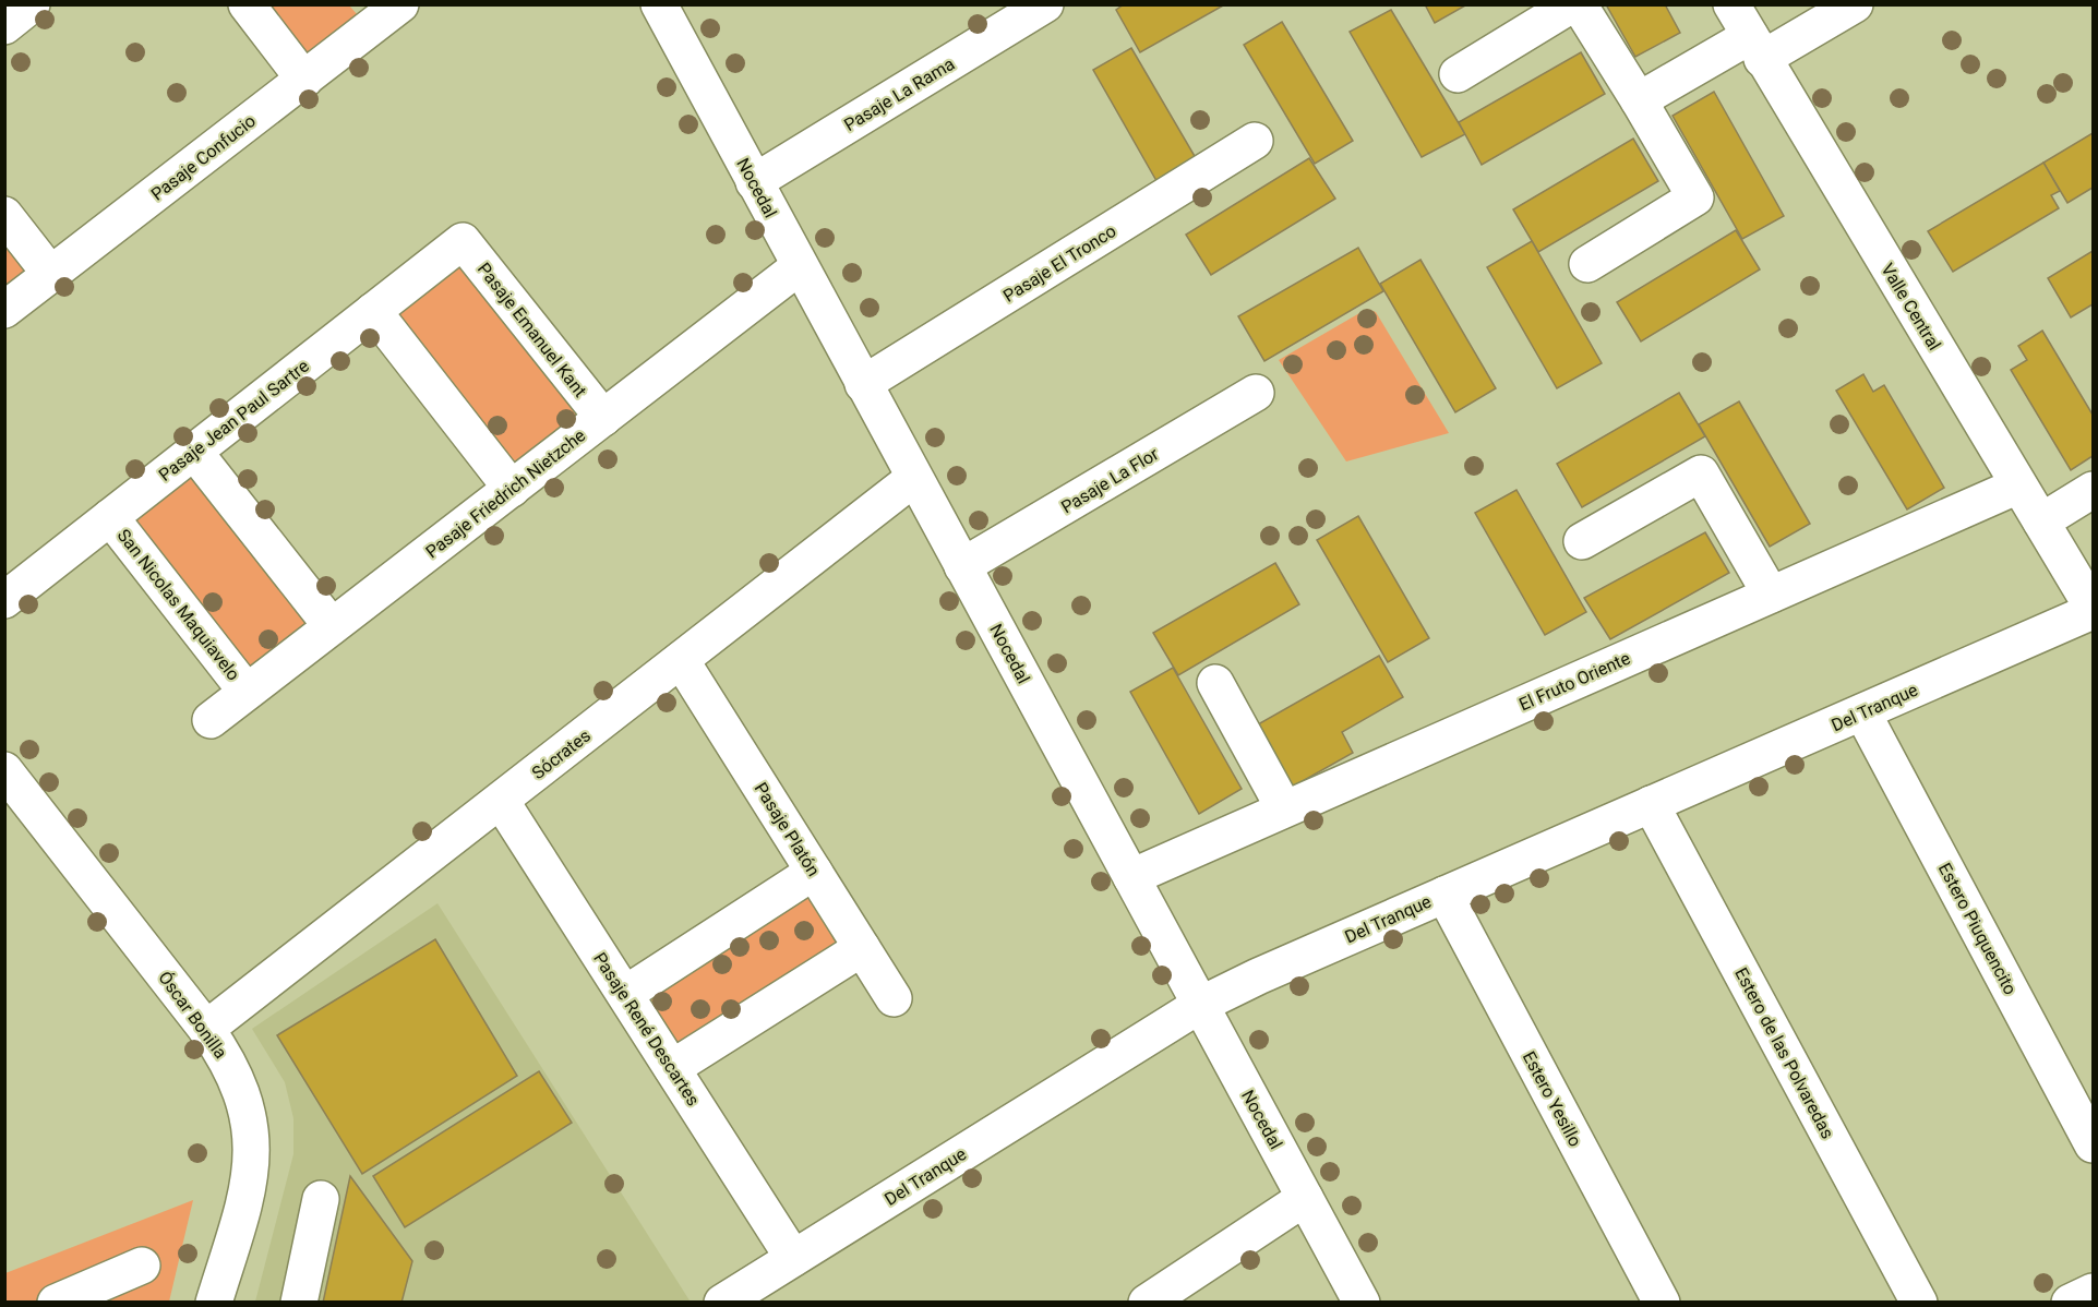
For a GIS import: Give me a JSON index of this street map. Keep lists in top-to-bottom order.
{
  "streets": {
    "street": [
      "Pasaje La Rama",
      "Pasaje Confucio",
      "Nocedal",
      "Pasaje El Tronco",
      "Valle Central",
      "Pasaje Emanuel Kant",
      "Pasaje Jean Paul Sartre",
      "Pasaje La Flor",
      "Pasaje Friedrich Nietzche",
      "San Nicolas Maquiavelo",
      "El Fruto Oriente",
      "Del Tranque",
      "Sócrates",
      "Pasaje Platón",
      "Estero Piuquencito",
      "Óscar Bonilla",
      "Pasaje René Descartes",
      "Estero de las Polvaredas",
      "Estero Yesillo"
    ]
  },
  "crossings": [
    ["Pasaje La Rama", "Nocedal"],
    ["Nocedal", "Pasaje El Tronco"],
    ["Nocedal", "Pasaje La Flor"],
    ["Nocedal", "Pasaje Friedrich Nietzche"],
    ["Nocedal", "El Fruto Oriente"],
    ["Nocedal", "Del Tranque"],
    ["Nocedal", "Sócrates"],
    ["Valle Central", "El Fruto Oriente"],
    ["Valle Central", "Del Tranque"],
    ["Pasaje Emanuel Kant", "Pasaje Jean Paul Sartre"],
    ["Pasaje Emanuel Kant", "Pasaje Friedrich Nietzche"],
    ["Pasaje Jean Paul Sartre", "San Nicolas Maquiavelo"],
    ["Pasaje Friedrich Nietzche", "San Nicolas Maquiavelo"],
    ["Del Tranque", "Estero Piuquencito"],
    ["Del Tranque", "Pasaje René Descartes"],
    ["Del Tranque", "Estero de las Polvaredas"],
    ["Del Tranque", "Estero Yesillo"],
    ["Sócrates", "Pasaje Platón"],
    ["Sócrates", "Óscar Bonilla"],
    ["Sócrates", "Pasaje René Descartes"]
  ]
}
